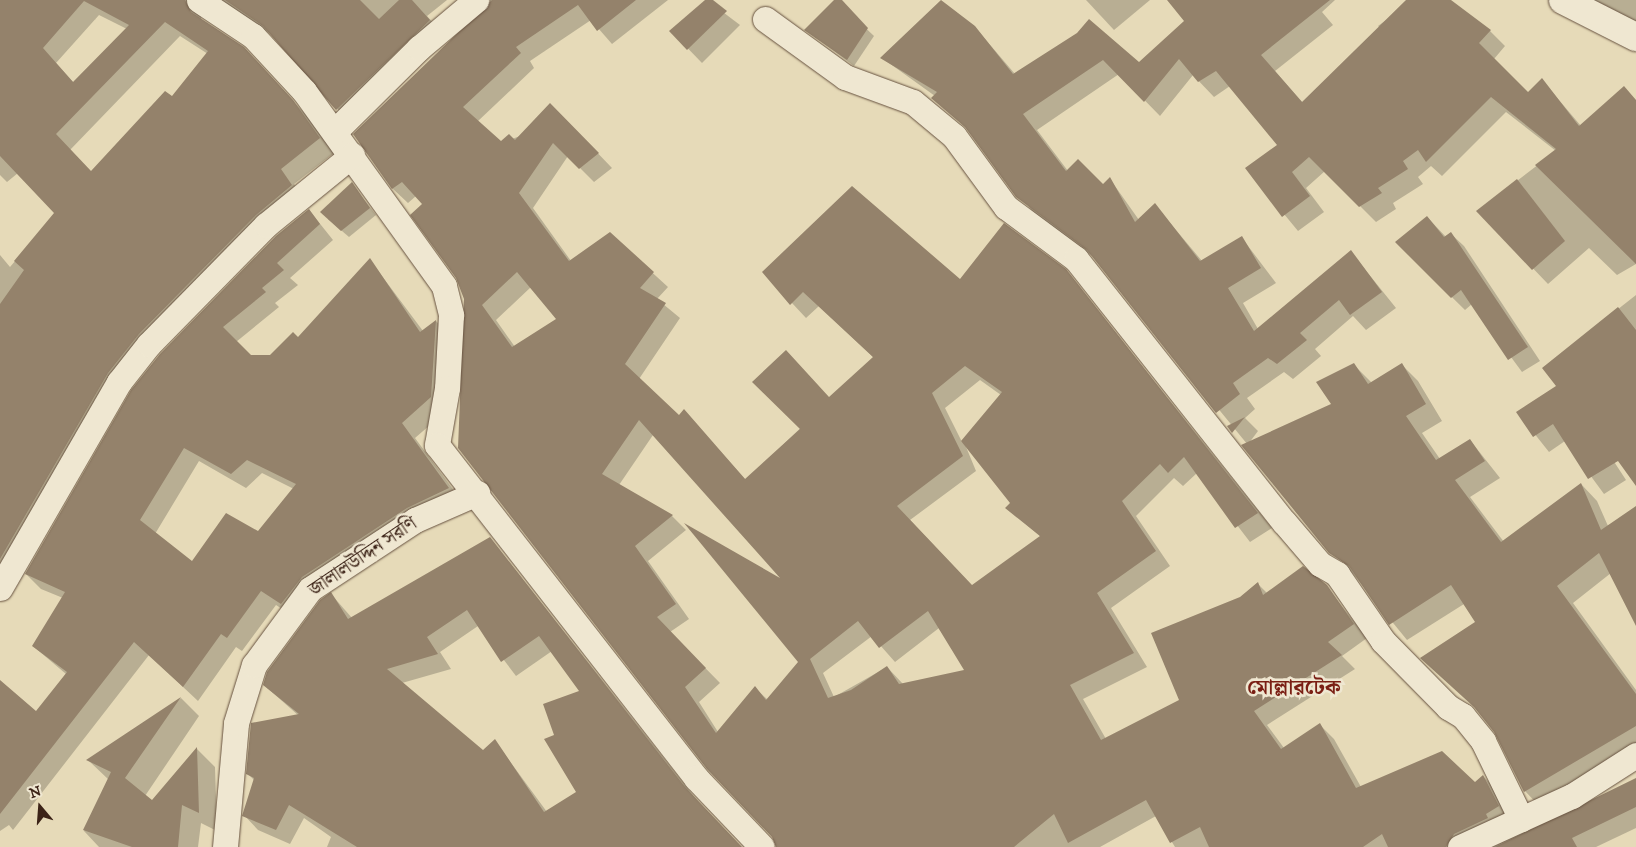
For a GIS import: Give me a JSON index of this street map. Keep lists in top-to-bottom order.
{
  "streets": {
    "street": ["জালালউদ্দিন সরণি"]
  },
  "districts": ["মোল্লারটেক"],
  "north": "top"
}
